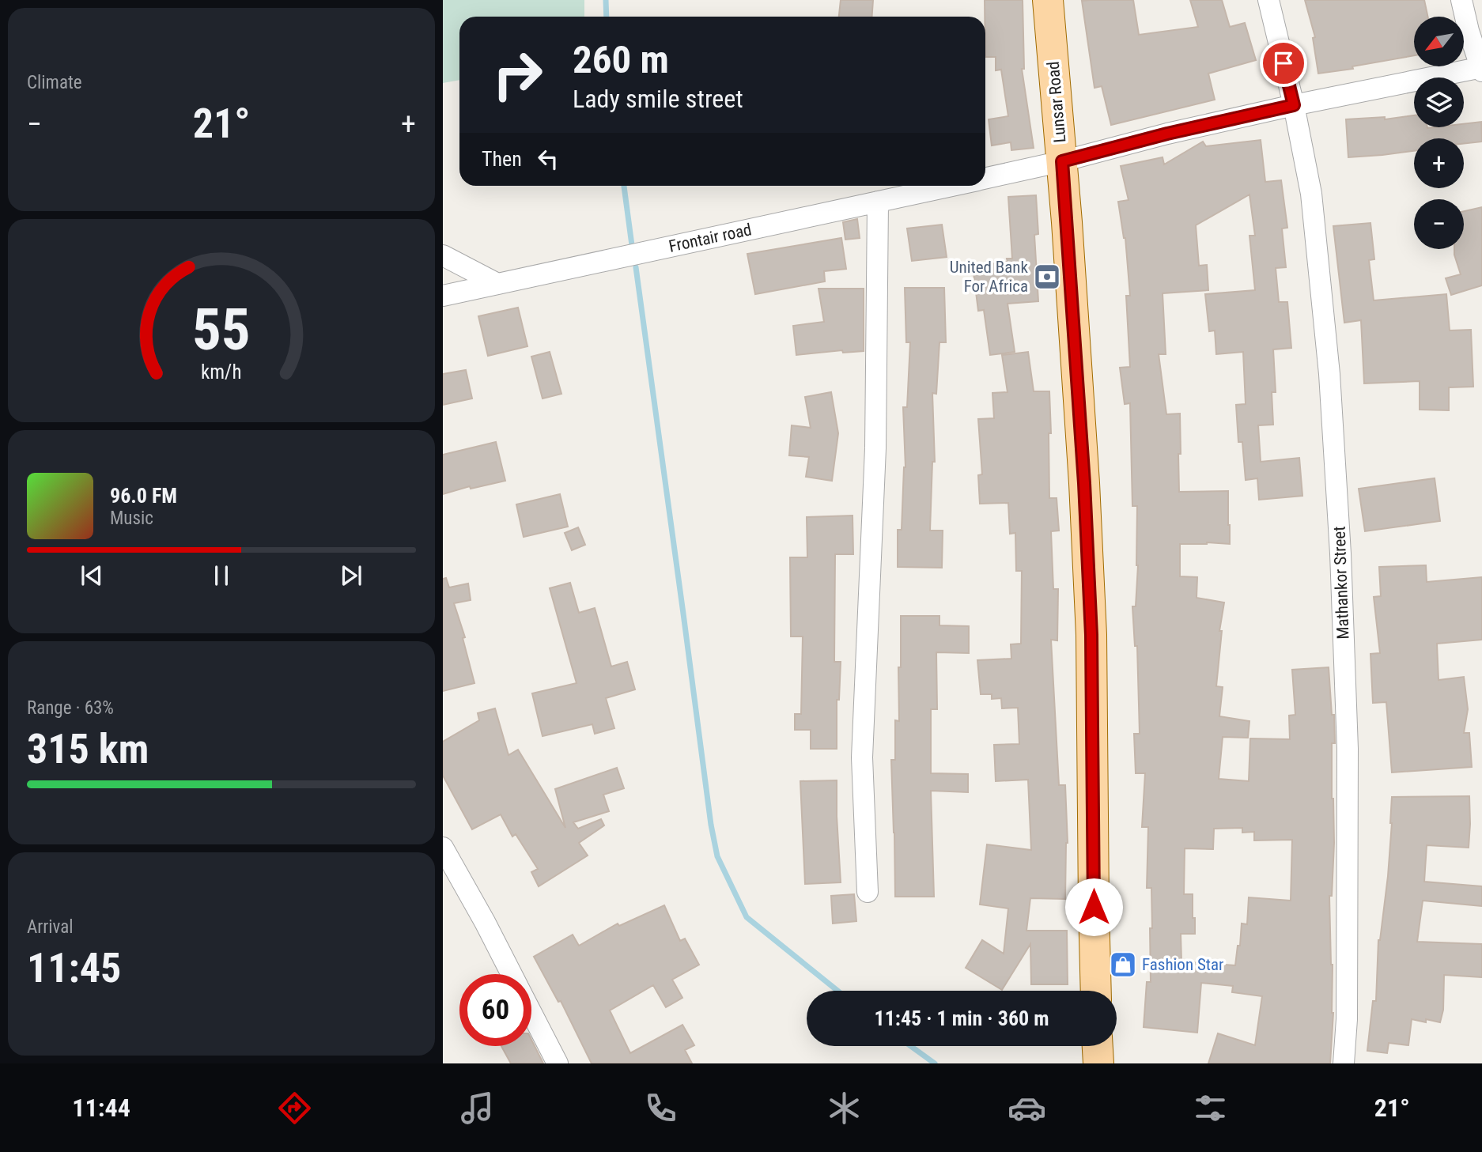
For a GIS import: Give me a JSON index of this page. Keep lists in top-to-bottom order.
{
  "streets": {
    "main road": ["Lunsar Road"],
    "street": ["Frontair road", "Mathankor Street"]
  },
  "crossings": [
    ["Lunsar Road", "Frontair road"],
    ["Frontair road", "Mathankor Street"]
  ],
  "places": {
    "bank": ["United Bank For Africa"],
    "shop": ["Fashion Star"]
  },
  "north": "bottom left",
  "page": {
    "tile": [
      "Climate",
      ["Range · 63%", "315 km"],
      ["Arrival", "11:45"]
    ],
    "map_buttons": ["+", "−"],
    "turn": ["260 m", "Lady smile street"],
    "heat": ["−", "21°", "+"],
    "then": "Then",
    "song": ["96.0 FM", "Music"],
    "limit": "60",
    "trip": "11:45 · 1 min · 360 m",
    "tabs": ["11:44", "21°"],
    "gauge": ["55", "km/h"]
  }
}
